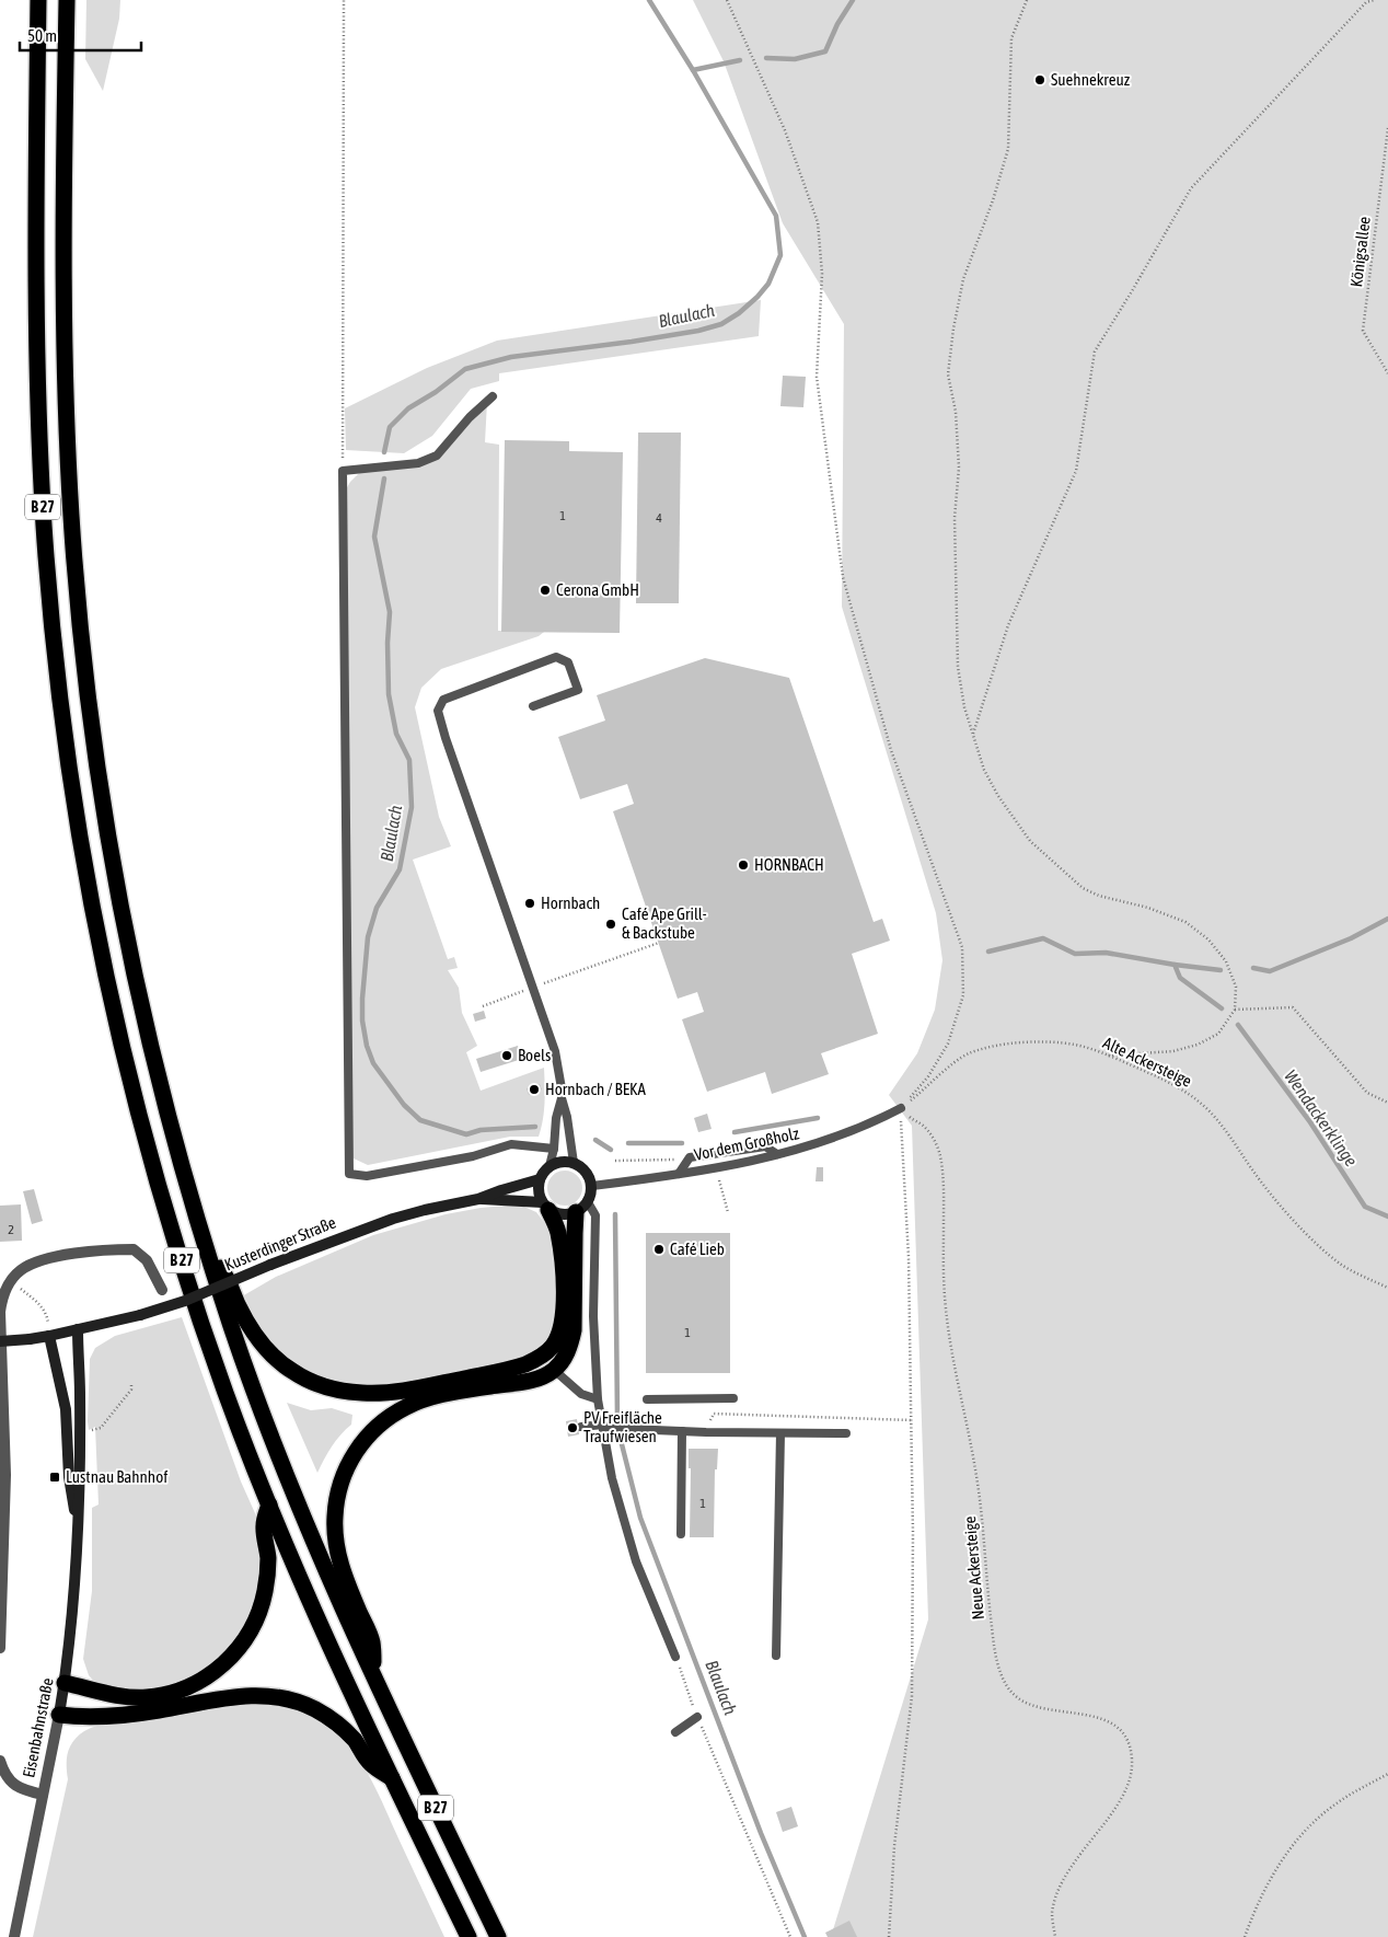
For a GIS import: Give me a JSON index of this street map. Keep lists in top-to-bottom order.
{
  "streets": {
    "highway": ["B 27"],
    "street": ["Kusterdinger Straße", "Eisenbahnstraße"],
    "lane": ["Vor dem Großholz"],
    "path": ["Königsallee", "Alte Ackersteige", "Neue Ackersteige"]
  },
  "crossings": [
    ["Alte Ackersteige", "Vor dem Großholz"],
    ["Alte Ackersteige", "Neue Ackersteige"],
    ["Vor dem Großholz", "Kusterdinger Straße"],
    ["Vor dem Großholz", "Neue Ackersteige"],
    ["Kusterdinger Straße", "Eisenbahnstraße"]
  ],
  "water": ["Blaulach", "Wendackerklinge"],
  "places": {
    "other": [
      "Suehnekreuz",
      "Cerona GmbH",
      "HORNBACH",
      "Hornbach",
      "Café Ape Grill- & Backstube",
      "Boels",
      "Hornbach / BEKA",
      "Café Lieb",
      "PV Freifläche Traufwiesen"
    ],
    "transit": ["Lustnau Bahnhof"]
  },
  "house_numbers": [
    "1",
    "4",
    "2",
    "1",
    "1"
  ],
  "scale_bar": "50 m"
}
